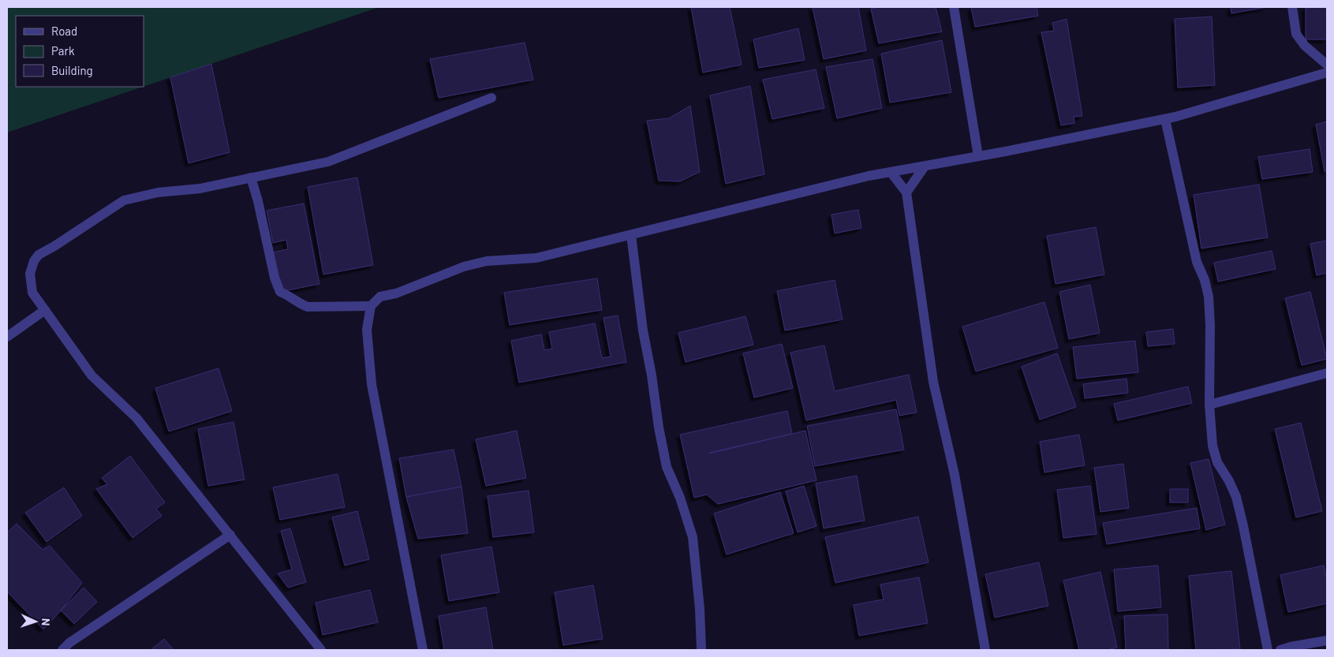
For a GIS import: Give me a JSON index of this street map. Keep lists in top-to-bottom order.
{
  "legend": ["Road", "Park", "Building"],
  "north": "right"
}
